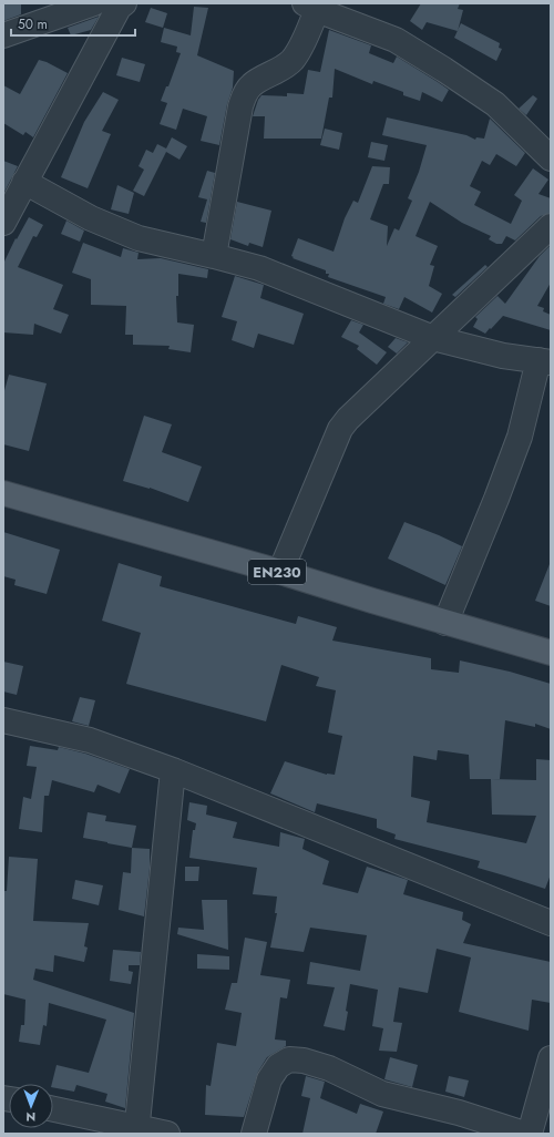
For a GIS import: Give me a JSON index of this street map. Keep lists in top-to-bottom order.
{
  "streets": {
    "main road": ["EN230"]
  },
  "scale_bar": "50 m",
  "north": "bottom"
}
